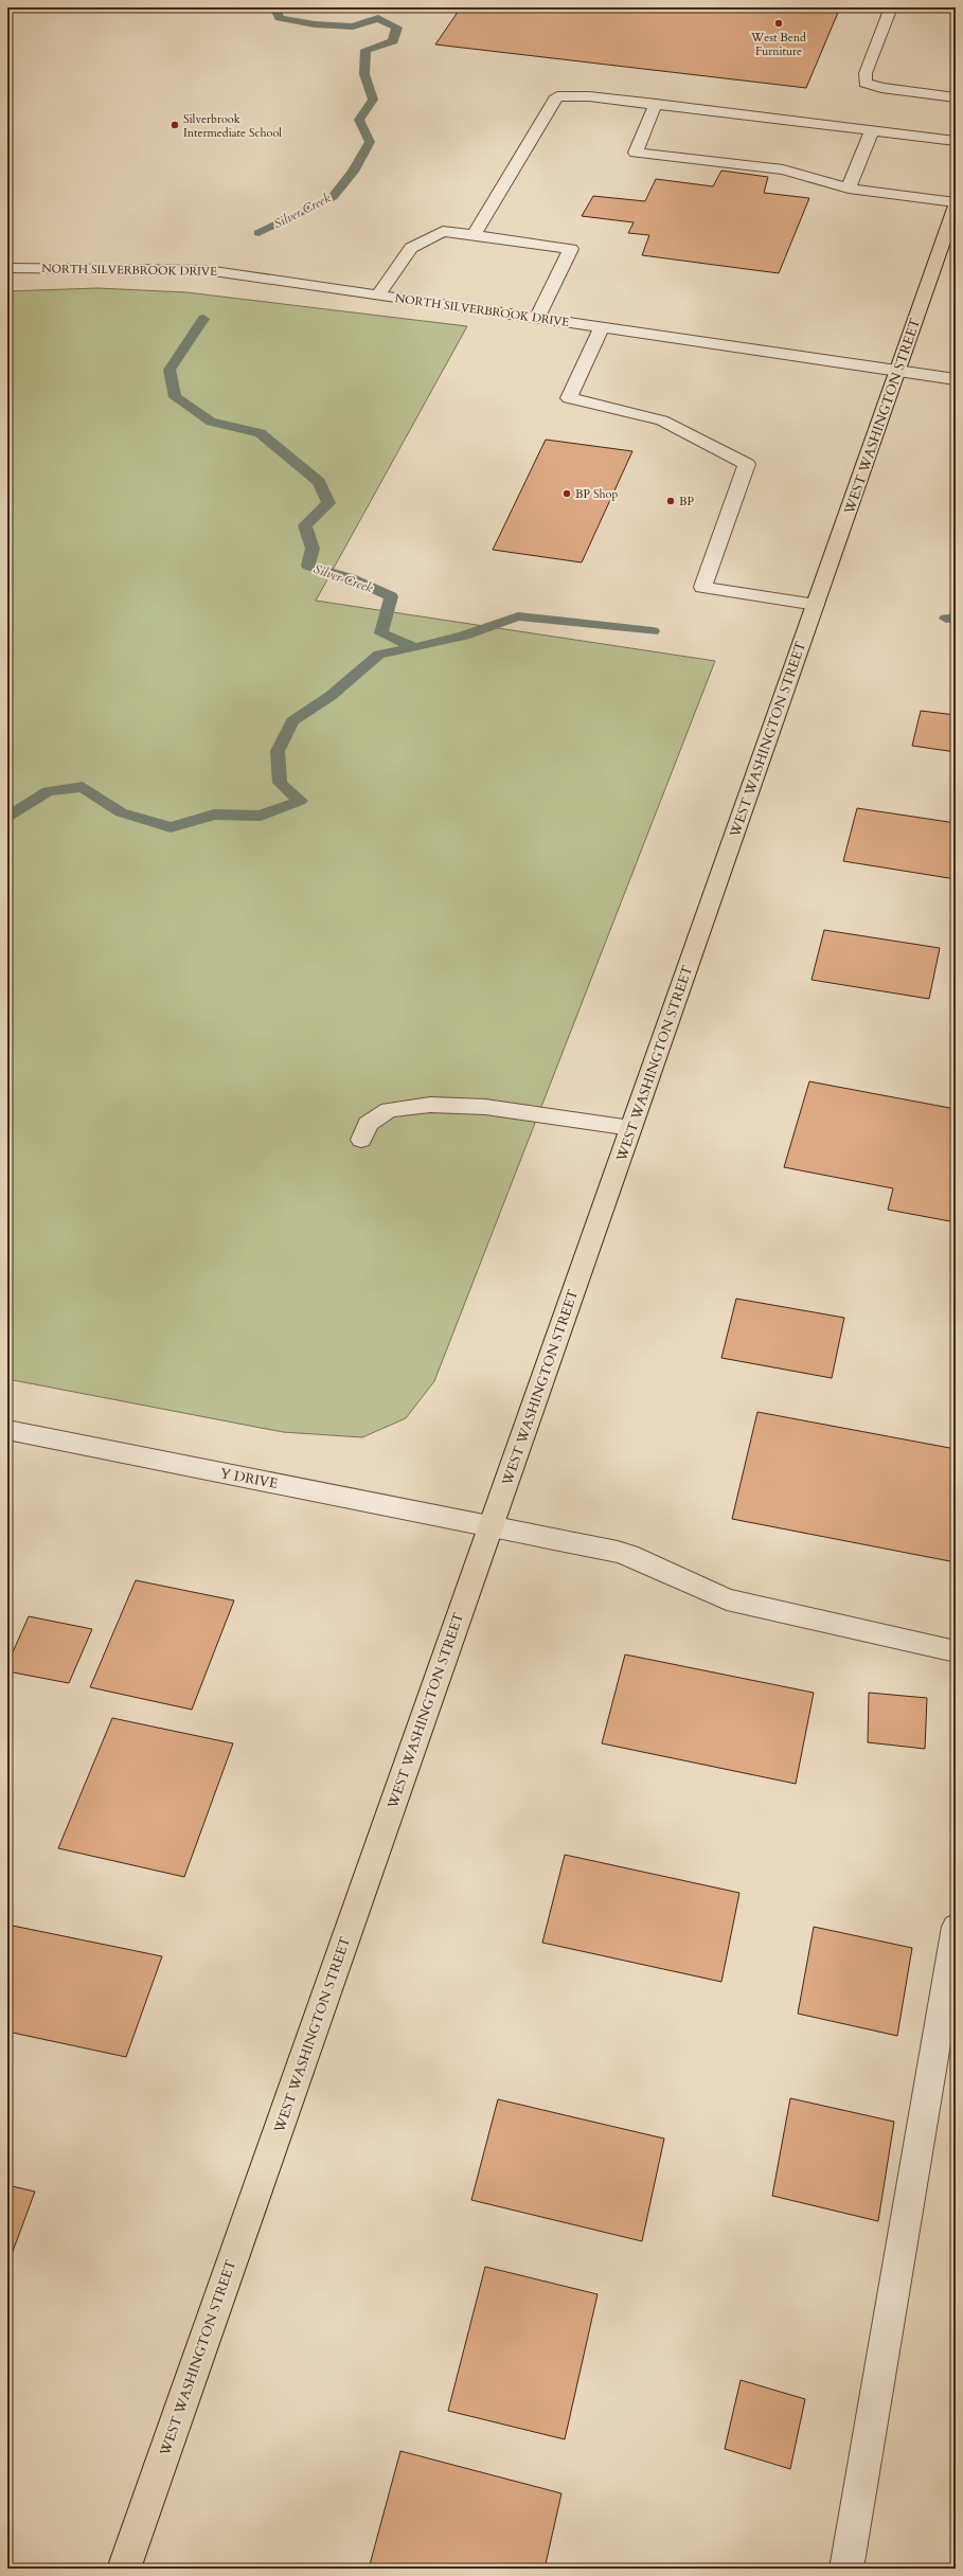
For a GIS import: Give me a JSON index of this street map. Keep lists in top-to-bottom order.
{
  "streets": {
    "main road": ["WEST WASHINGTON STREET"],
    "street": ["NORTH SILVERBROOK DRIVE", "Y DRIVE"]
  },
  "crossings": [
    ["NORTH SILVERBROOK DRIVE", "WEST WASHINGTON STREET"],
    ["WEST WASHINGTON STREET", "Y DRIVE"]
  ],
  "water": ["Silver Creek"],
  "places": [
    "West Bend Furniture",
    "Silverbrook Intermediate School",
    "BP Shop",
    "BP"
  ]
}
